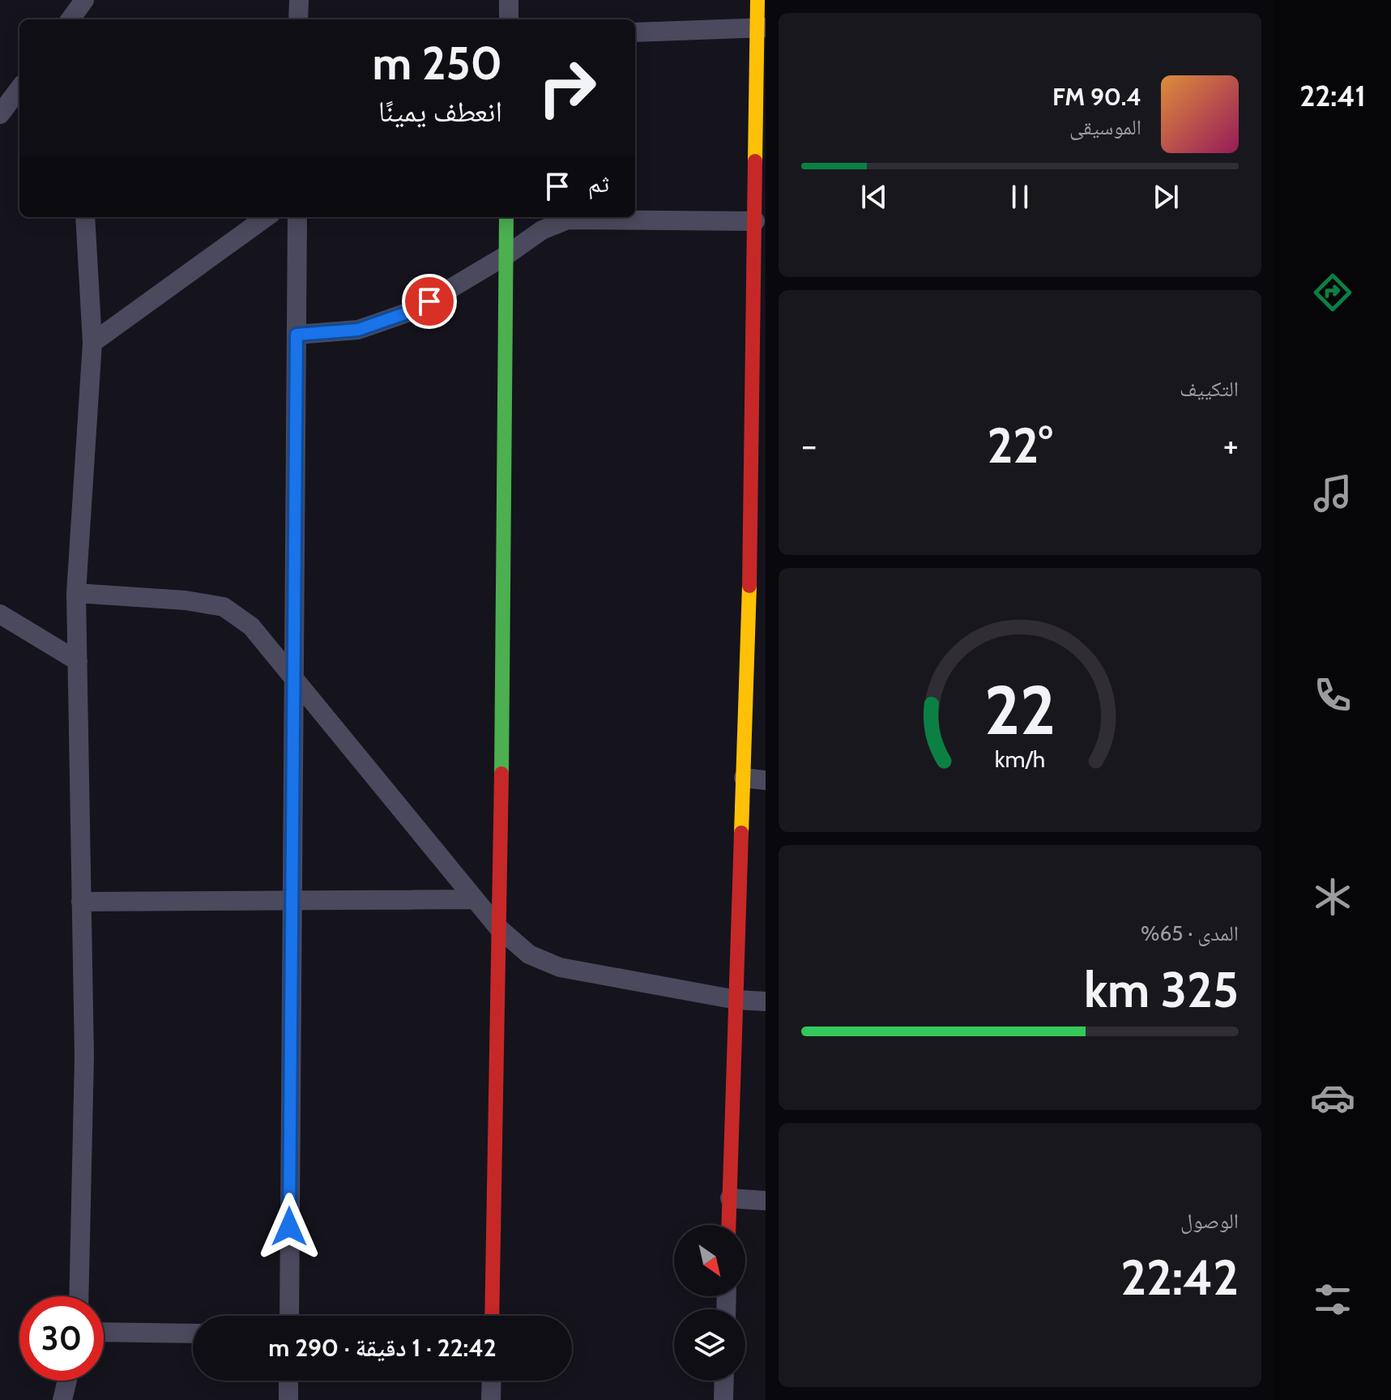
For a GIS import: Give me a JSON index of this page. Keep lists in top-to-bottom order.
{
  "north": "bottom right",
  "page": {
    "tabs": "22:41",
    "turn": ["250 m", "انعطف يمينًا"],
    "song": ["90.4 FM", "الموسيقى"],
    "then": "ثم",
    "tile": [
      "التكييف",
      ["المدى · 65%", "325 km"],
      ["الوصول", "22:42"]
    ],
    "heat": ["−", "22°", "+"],
    "limit": "30",
    "trip": "22:42 · 1 دقيقة · 290 m",
    "gauge": ["22", "km/h"]
  }
}
